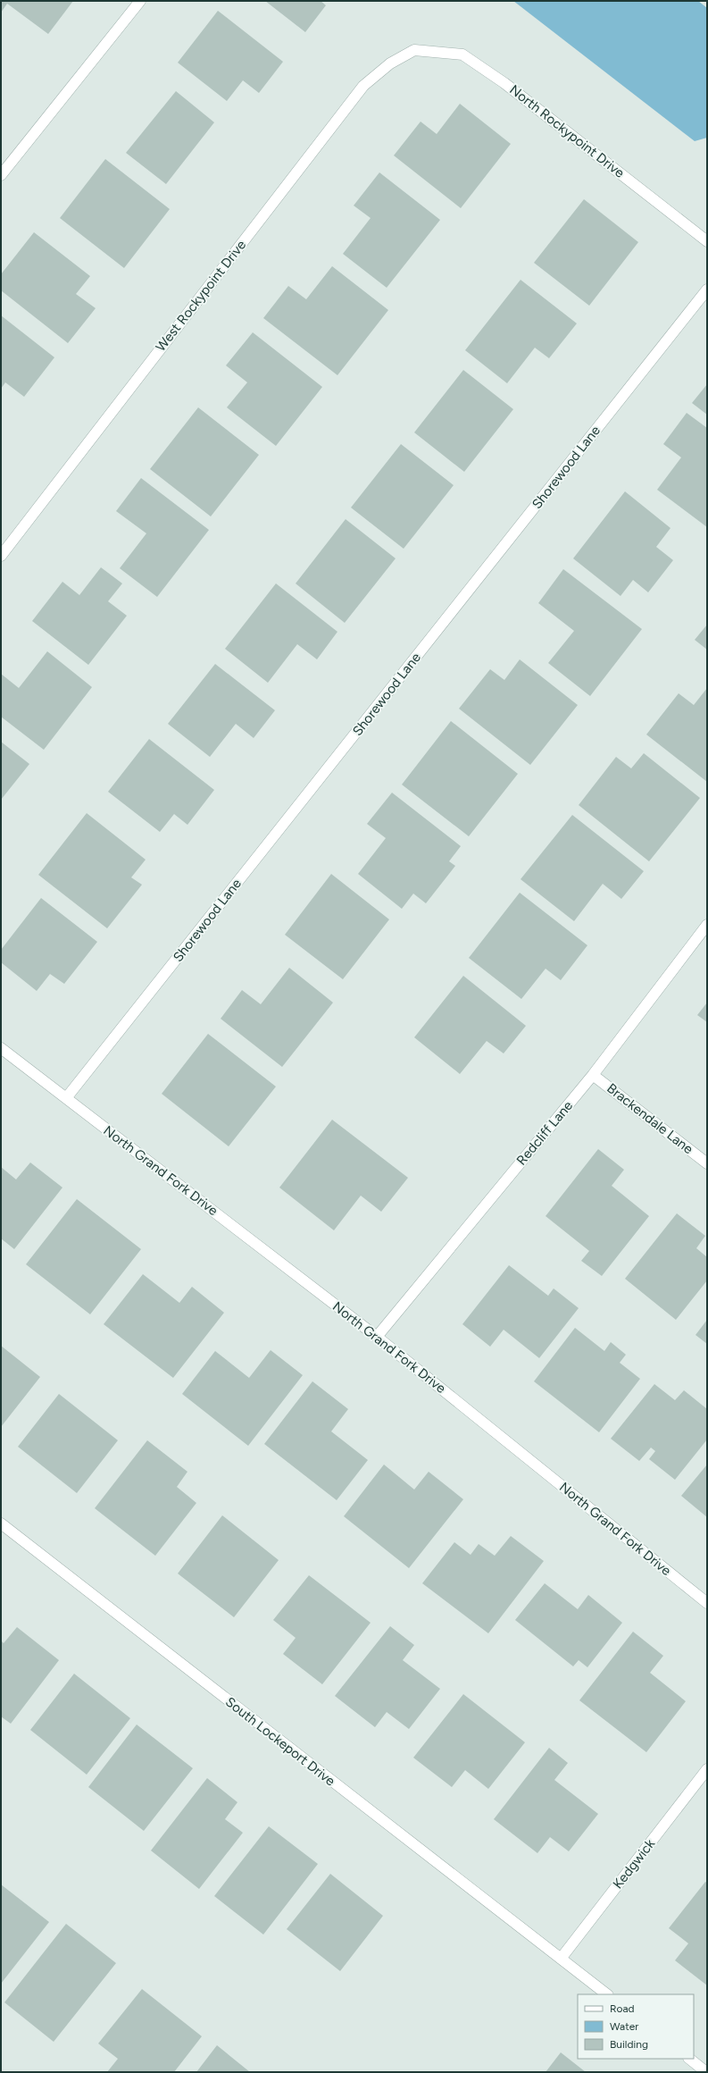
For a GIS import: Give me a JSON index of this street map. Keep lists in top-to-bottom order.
{
  "streets": {
    "street": [
      "North Rockypoint Drive",
      "West Rockypoint Drive",
      "Shorewood Lane",
      "Brackendale Lane",
      "Redcliff Lane",
      "North Grand Fork Drive",
      "South Lockeport Drive",
      "Kedgwick"
    ]
  },
  "crossings": [
    ["North Rockypoint Drive", "West Rockypoint Drive"],
    ["Shorewood Lane", "North Grand Fork Drive"],
    ["Brackendale Lane", "Redcliff Lane"],
    ["Redcliff Lane", "North Grand Fork Drive"],
    ["South Lockeport Drive", "Kedgwick"]
  ],
  "legend": ["Road", "Water", "Building"]
}
